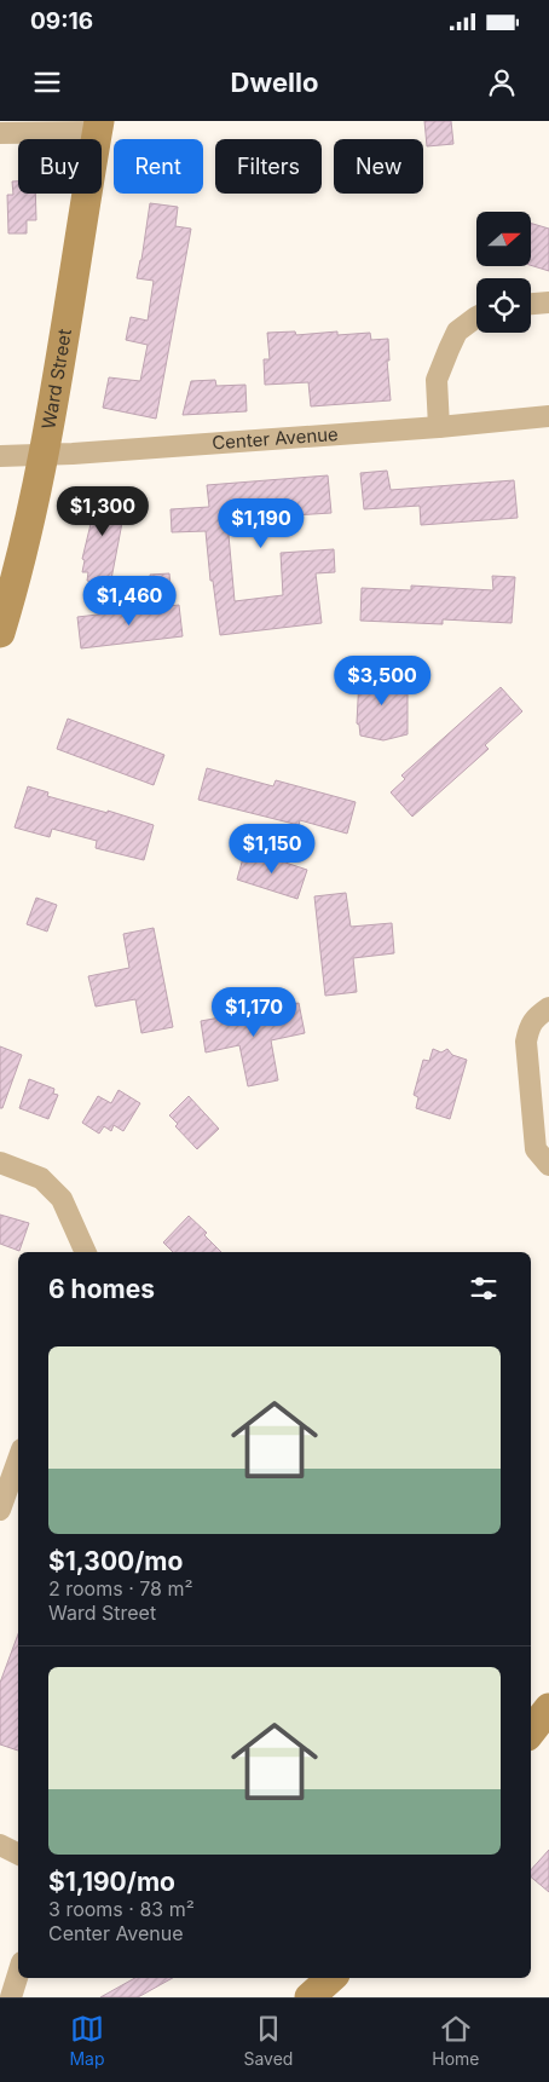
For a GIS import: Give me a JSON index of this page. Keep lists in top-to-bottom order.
{
  "streets": {
    "main road": ["Ward Street"],
    "street": ["Center Avenue"]
  },
  "crossings": [
    ["Ward Street", "Center Avenue"]
  ],
  "north": "right",
  "page": {
    "status": "09:16",
    "header": "Dwello",
    "chip": [
      "Buy",
      "Rent",
      "Filters",
      "New"
    ],
    "price": [
      "$1,300",
      "$1,190",
      "$1,460",
      "$3,500",
      "$1,150",
      "$1,170"
    ],
    "heading": "6 homes",
    "list": [
      {
        "name": "$1,300/mo",
        "note": "2 rooms · 78 m² · Ward Street"
      },
      {
        "name": "$1,190/mo",
        "note": "3 rooms · 83 m² · Center Avenue"
      }
    ],
    "tabs": ["Map", "Saved", "Home"]
  }
}
